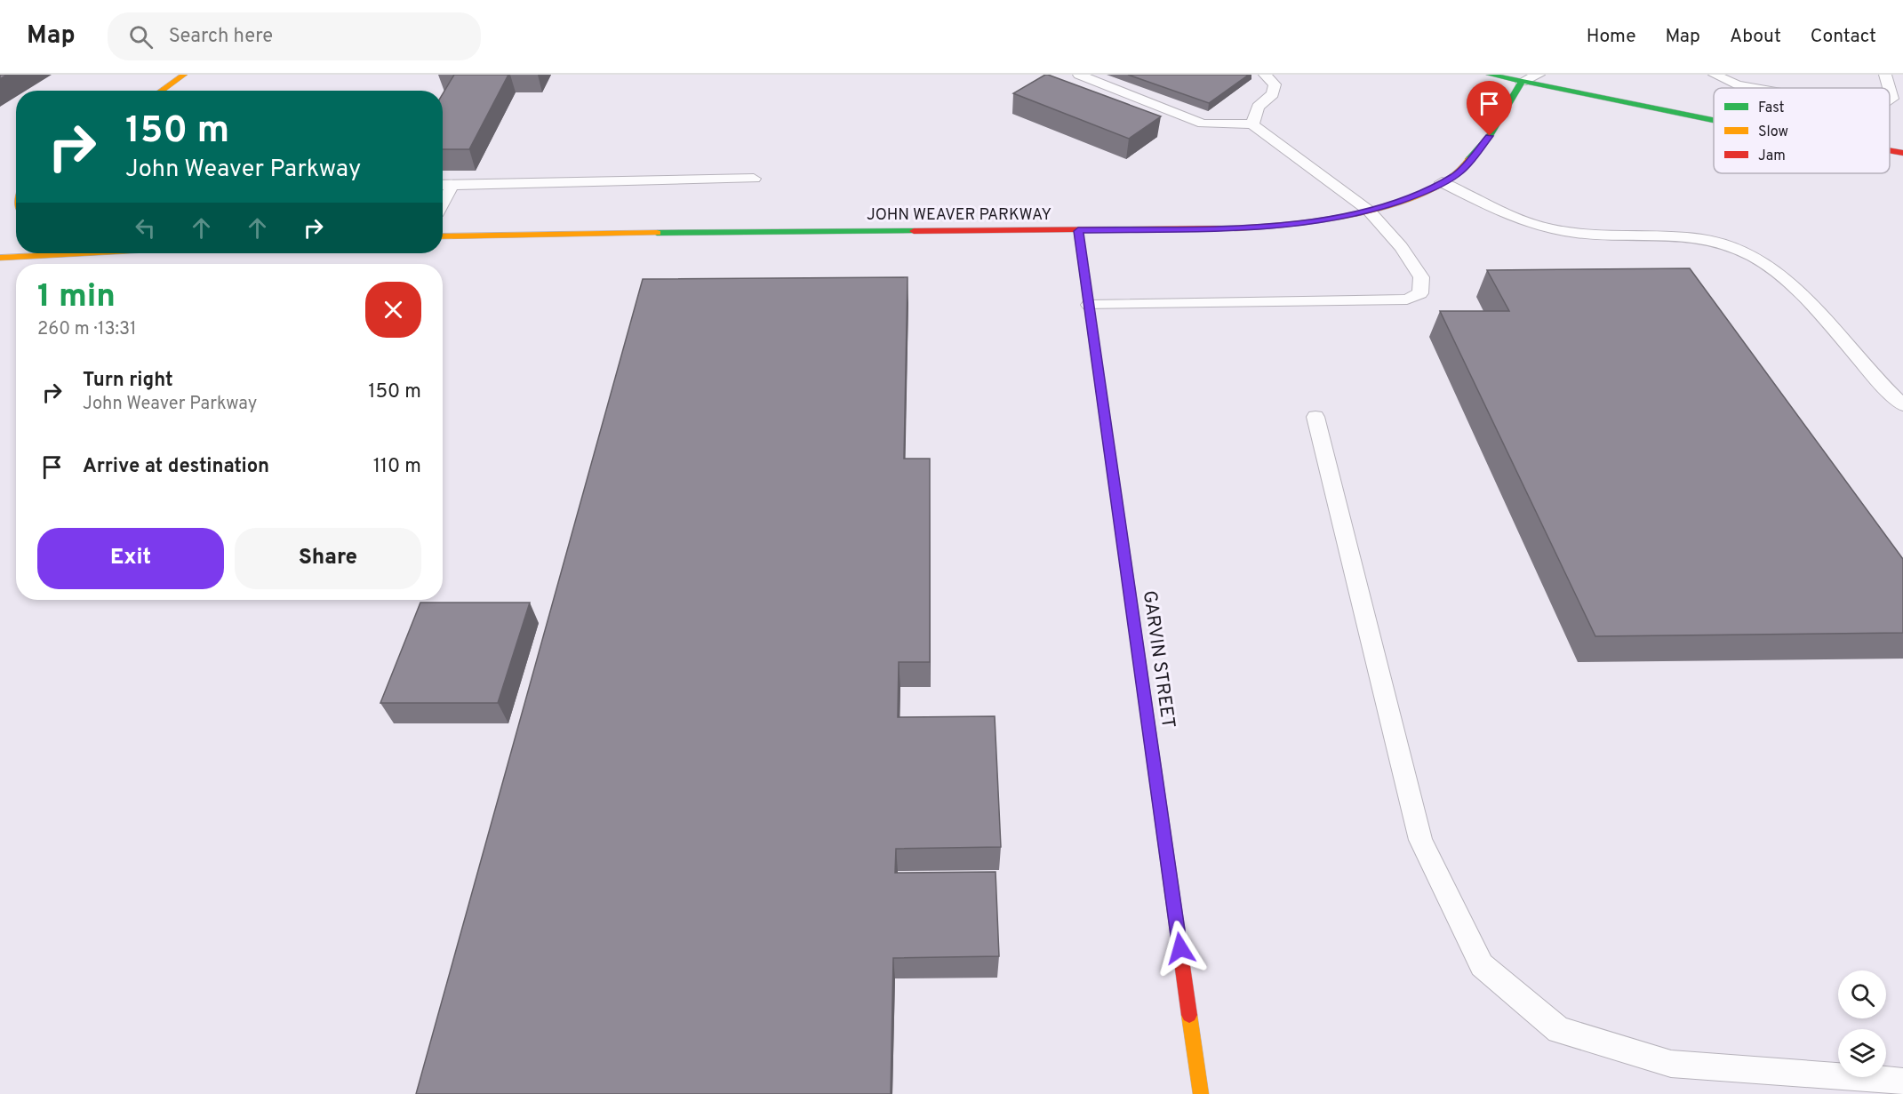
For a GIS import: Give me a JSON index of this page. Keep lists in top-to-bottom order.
{
  "streets": {
    "main road": ["JOHN WEAVER PARKWAY", "GARVIN STREET"]
  },
  "crossings": [
    ["JOHN WEAVER PARKWAY", "GARVIN STREET"]
  ],
  "legend": ["Fast", "Slow", "Jam"],
  "page": {
    "header": "Map",
    "search": "Search here",
    "nav": [
      "Home",
      "Map",
      "About",
      "Contact"
    ],
    "turn": ["150 m", "John Weaver Parkway"],
    "heading": ["1 min", "260 m · 13:31"],
    "list": [
      {
        "name": "Turn right",
        "note": "John Weaver Parkway",
        "value": "150 m"
      },
      {
        "name": "Arrive at destination",
        "value": "110 m"
      }
    ],
    "buttons": ["Exit", "Share"]
  }
}
